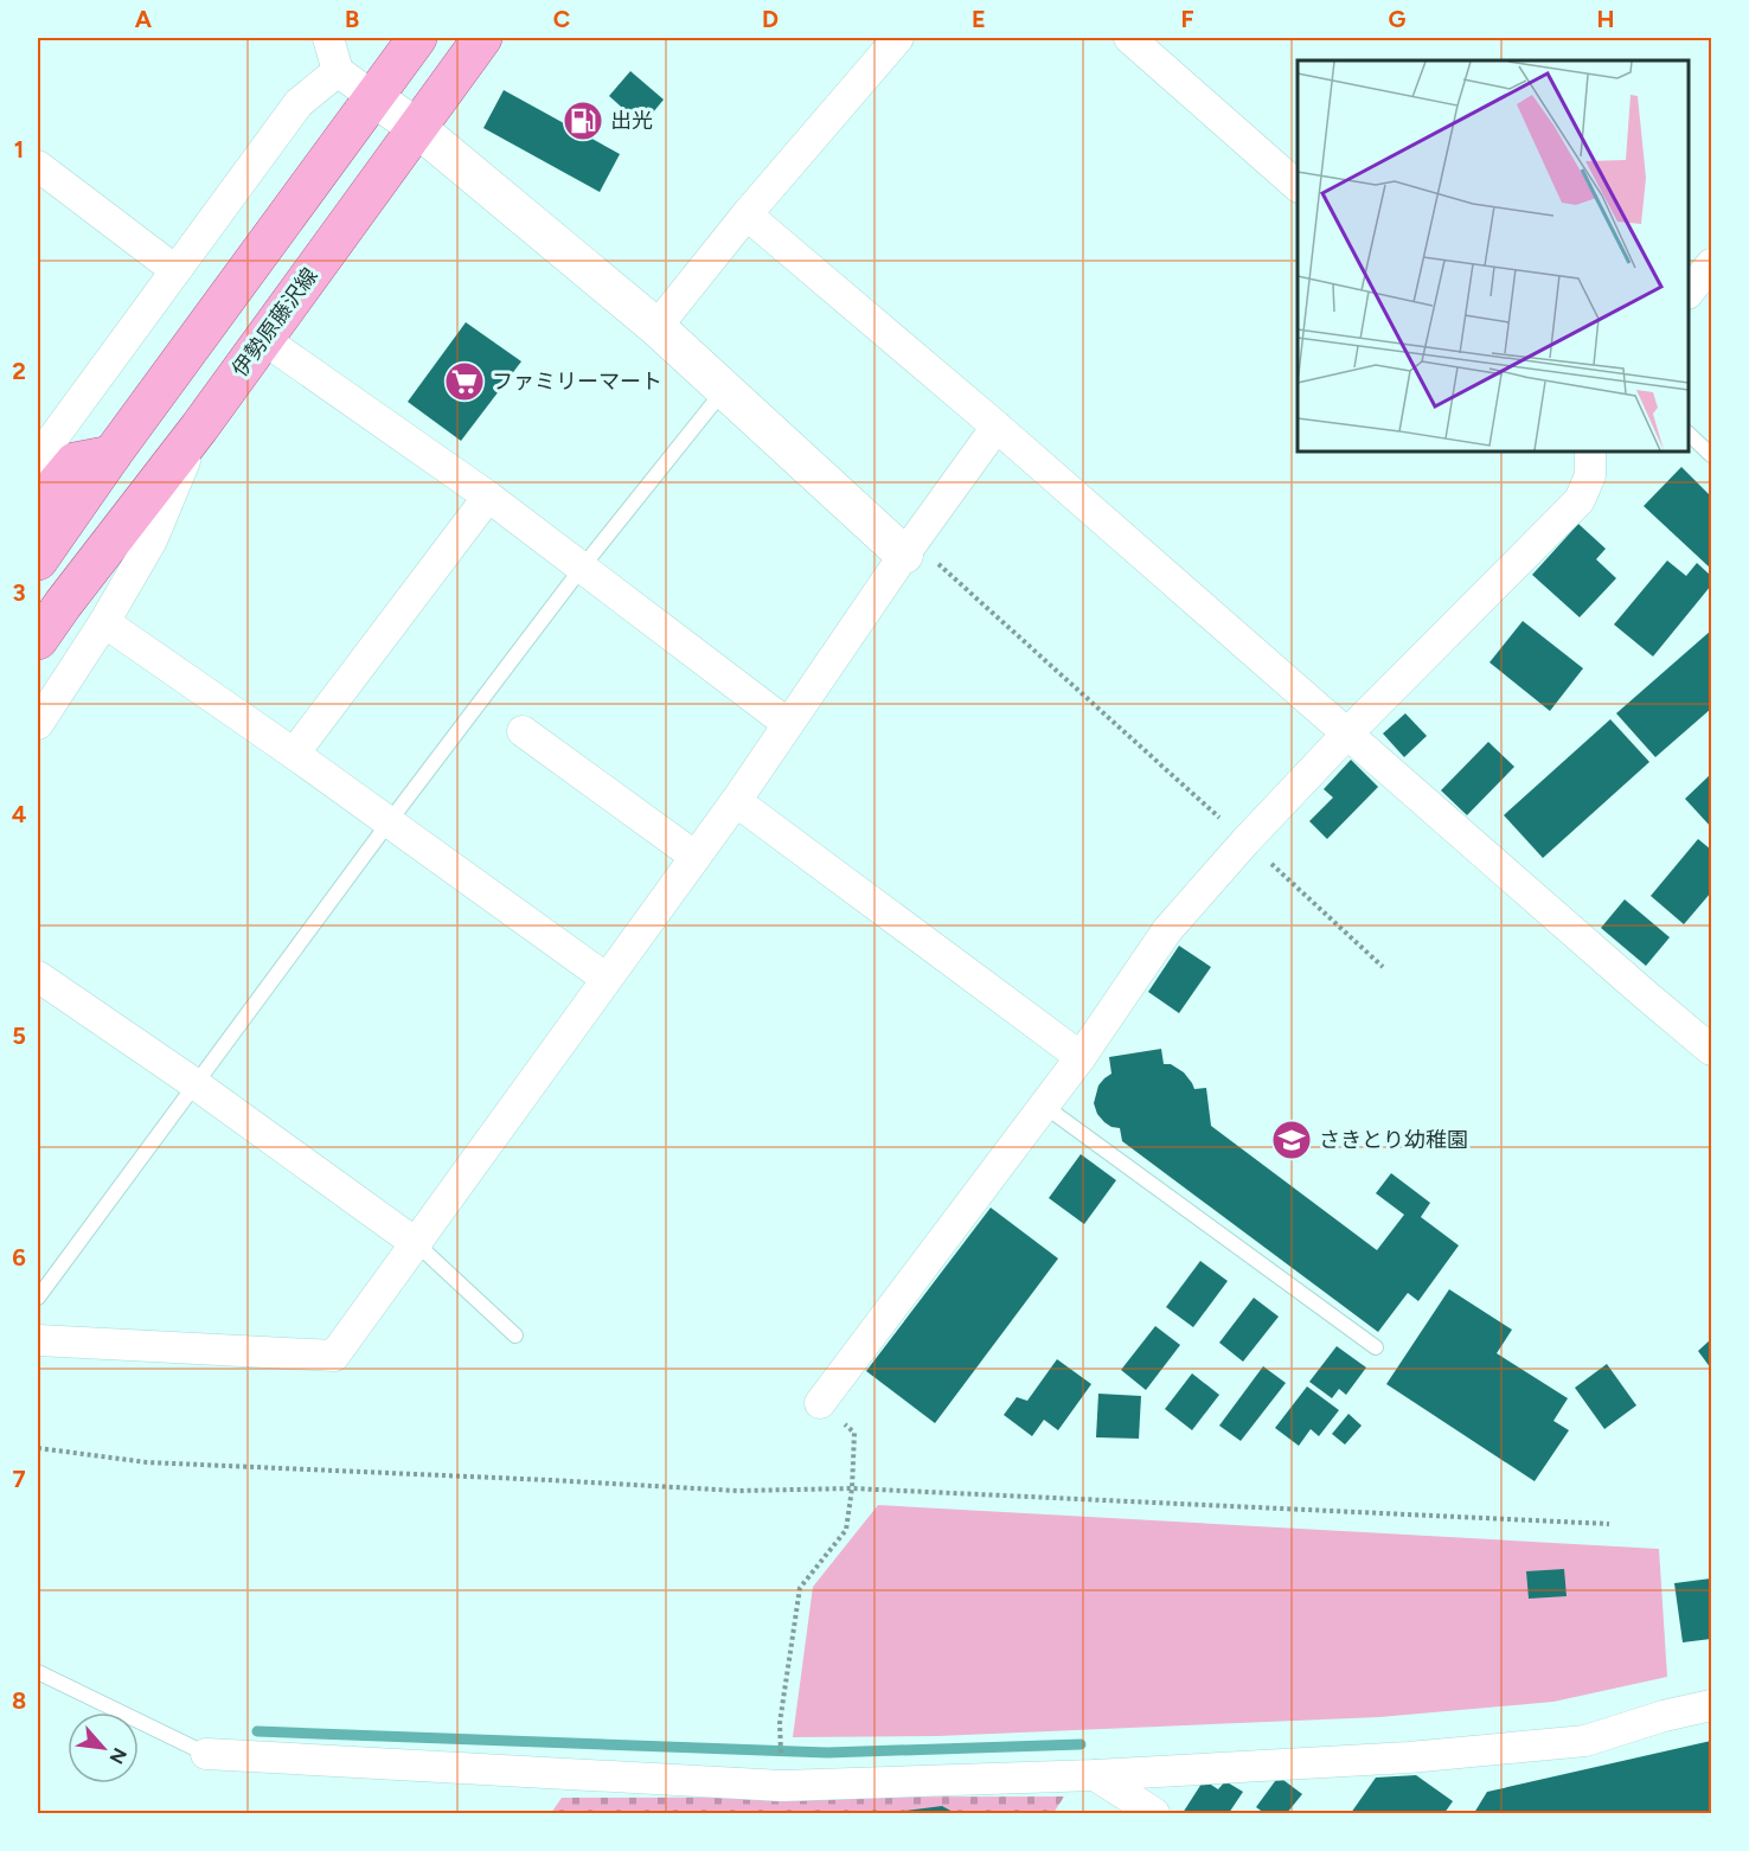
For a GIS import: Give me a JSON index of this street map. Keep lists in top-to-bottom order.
{
  "streets": {
    "main road": ["伊勢原藤沢線"]
  },
  "places": {
    "fuel station": ["出光"],
    "supermarket": ["ファミリーマート"],
    "school or university": ["さきとり幼稚園"]
  },
  "north": "bottom right",
  "grid": {
    "columns": [
      "A",
      "B",
      "C",
      "D",
      "E",
      "F",
      "G",
      "H"
    ],
    "rows": [
      "1",
      "2",
      "3",
      "4",
      "5",
      "6",
      "7",
      "8"
    ]
  }
}
